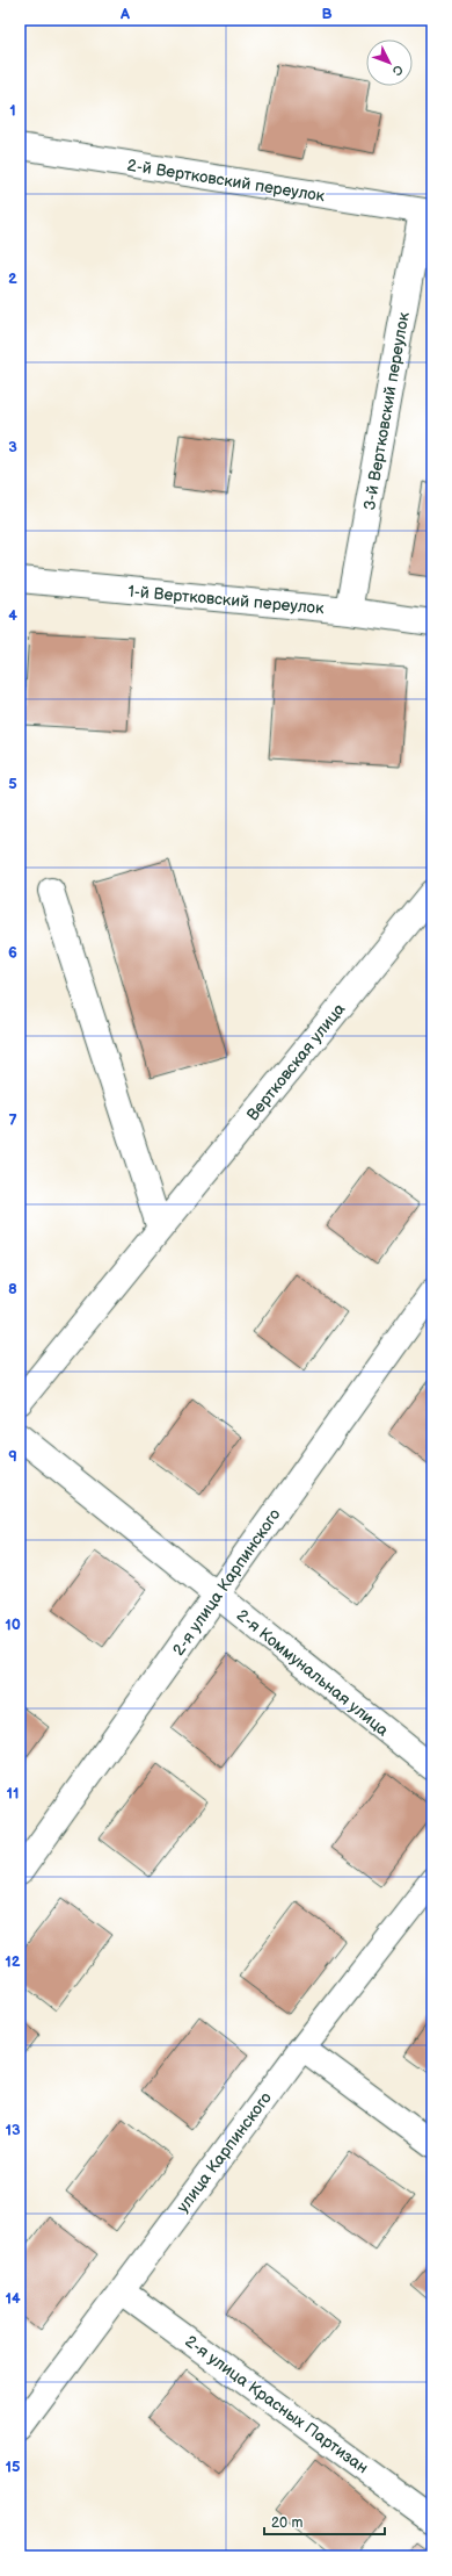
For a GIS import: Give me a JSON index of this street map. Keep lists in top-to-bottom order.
{
  "streets": {
    "street": [
      "2-й Вертковский переулок",
      "3-й Вертковский переулок",
      "1-й Вертковский переулок",
      "Вертковская улица",
      "2-я улица Карпинского",
      "2-я Коммунальная улица",
      "улица Карпинского",
      "2-я улица Красных Партизан"
    ]
  },
  "crossings": [
    ["2-й Вертковский переулок", "3-й Вертковский переулок"],
    ["3-й Вертковский переулок", "1-й Вертковский переулок"],
    ["2-я улица Карпинского", "2-я Коммунальная улица"],
    ["улица Карпинского", "2-я улица Красных Партизан"]
  ],
  "scale_bar": "20 m",
  "north": "bottom right",
  "grid": {
    "columns": ["A", "B"],
    "rows": [
      "1",
      "2",
      "3",
      "4",
      "5",
      "6",
      "7",
      "8",
      "9",
      "10",
      "11",
      "12",
      "13",
      "14",
      "15"
    ]
  }
}
